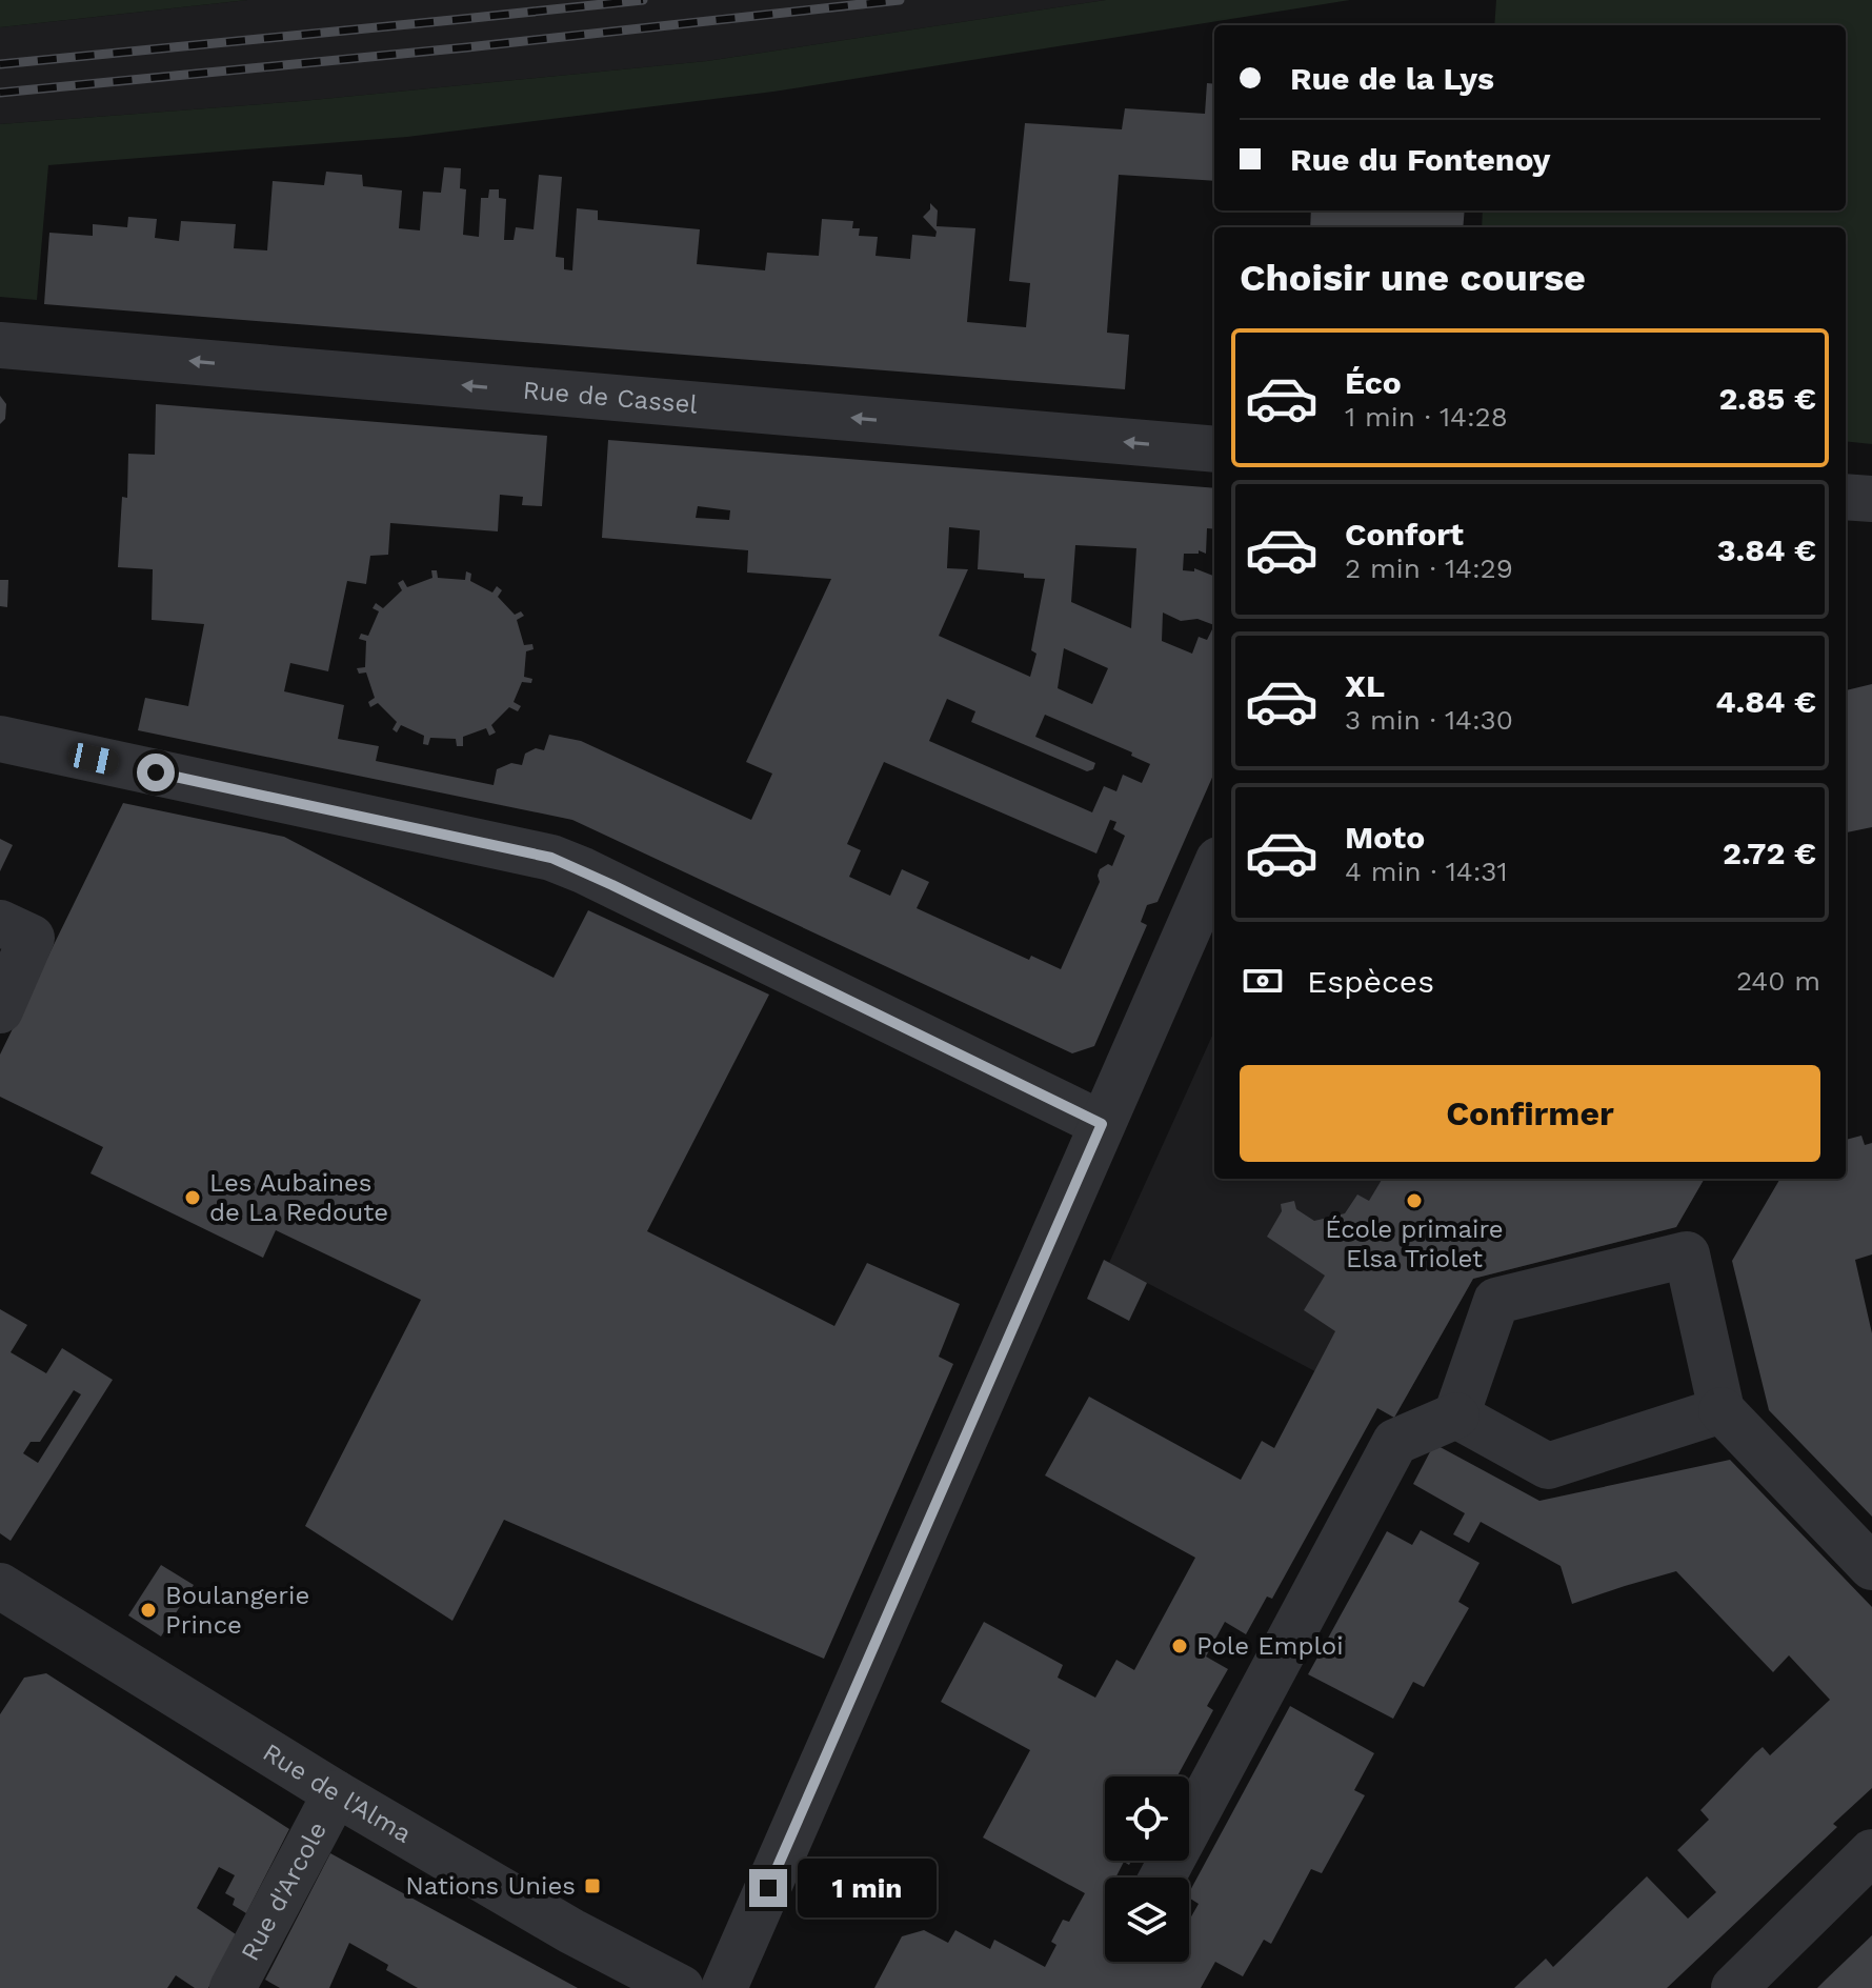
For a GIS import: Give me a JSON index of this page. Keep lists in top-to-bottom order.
{
  "streets": {
    "street": ["Rue de Cassel", "Rue de l'Alma", "Rue d'Arcole"]
  },
  "crossings": [
    ["Rue de l'Alma", "Rue d'Arcole"]
  ],
  "one_way": ["Rue de Cassel"],
  "places": {
    "other": [
      "Les Aubaines de La Redoute",
      "École primaire Elsa Triolet",
      "Boulangerie Prince",
      "Pole Emploi"
    ],
    "transit": ["Nations Unies"]
  },
  "page": {
    "banner": ["Rue de la Lys", "Rue du Fontenoy"],
    "heading": "Choisir une course",
    "list": [
      {
        "name": "Éco",
        "note": "1 min · 14:28",
        "value": "2.85 €"
      },
      {
        "name": "Confort",
        "note": "2 min · 14:29",
        "value": "3.84 €"
      },
      {
        "name": "XL",
        "note": "3 min · 14:30",
        "value": "4.84 €"
      },
      {
        "name": "Moto",
        "note": "4 min · 14:31",
        "value": "2.72 €"
      }
    ],
    "pay": ["Espèces", "240 m"],
    "buttons": "Confirmer",
    "bubble": "1 min"
  }
}
